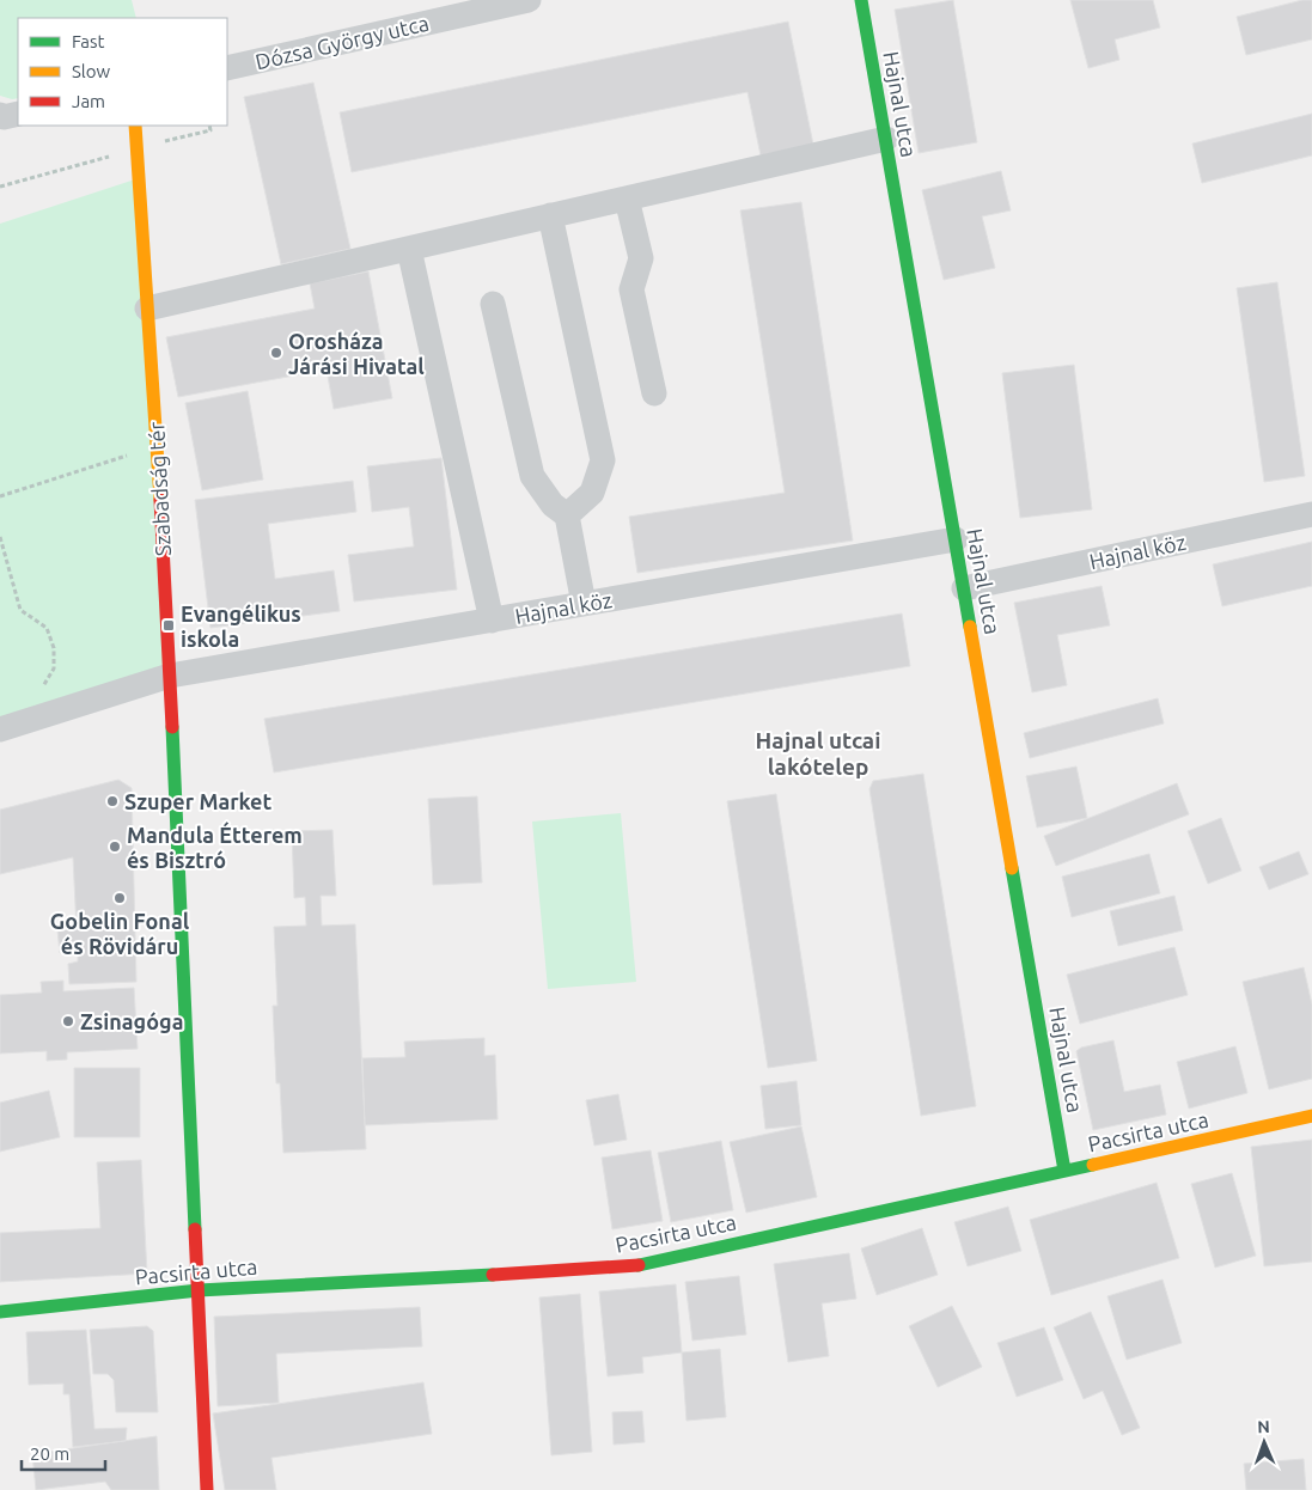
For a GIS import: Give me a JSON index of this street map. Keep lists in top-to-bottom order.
{
  "streets": {
    "street": [
      "Dózsa György utca",
      "Hajnal utca",
      "Szabadság tér",
      "Hajnal köz",
      "Pacsirta utca"
    ]
  },
  "crossings": [
    ["Hajnal utca", "Hajnal köz"],
    ["Hajnal utca", "Pacsirta utca"],
    ["Szabadság tér", "Hajnal köz"],
    ["Szabadság tér", "Pacsirta utca"]
  ],
  "districts": ["Hajnal utcai lakótelep"],
  "places": {
    "other": [
      "Orosháza Járási Hivatal",
      "Szuper Market",
      "Mandula Étterem és Bisztró",
      "Gobelin Fonal és Rövidáru",
      "Zsinagóga"
    ],
    "transit": ["Evangélikus iskola"]
  },
  "legend": ["Fast", "Slow", "Jam"],
  "scale_bar": "20 m",
  "north": "top"
}
